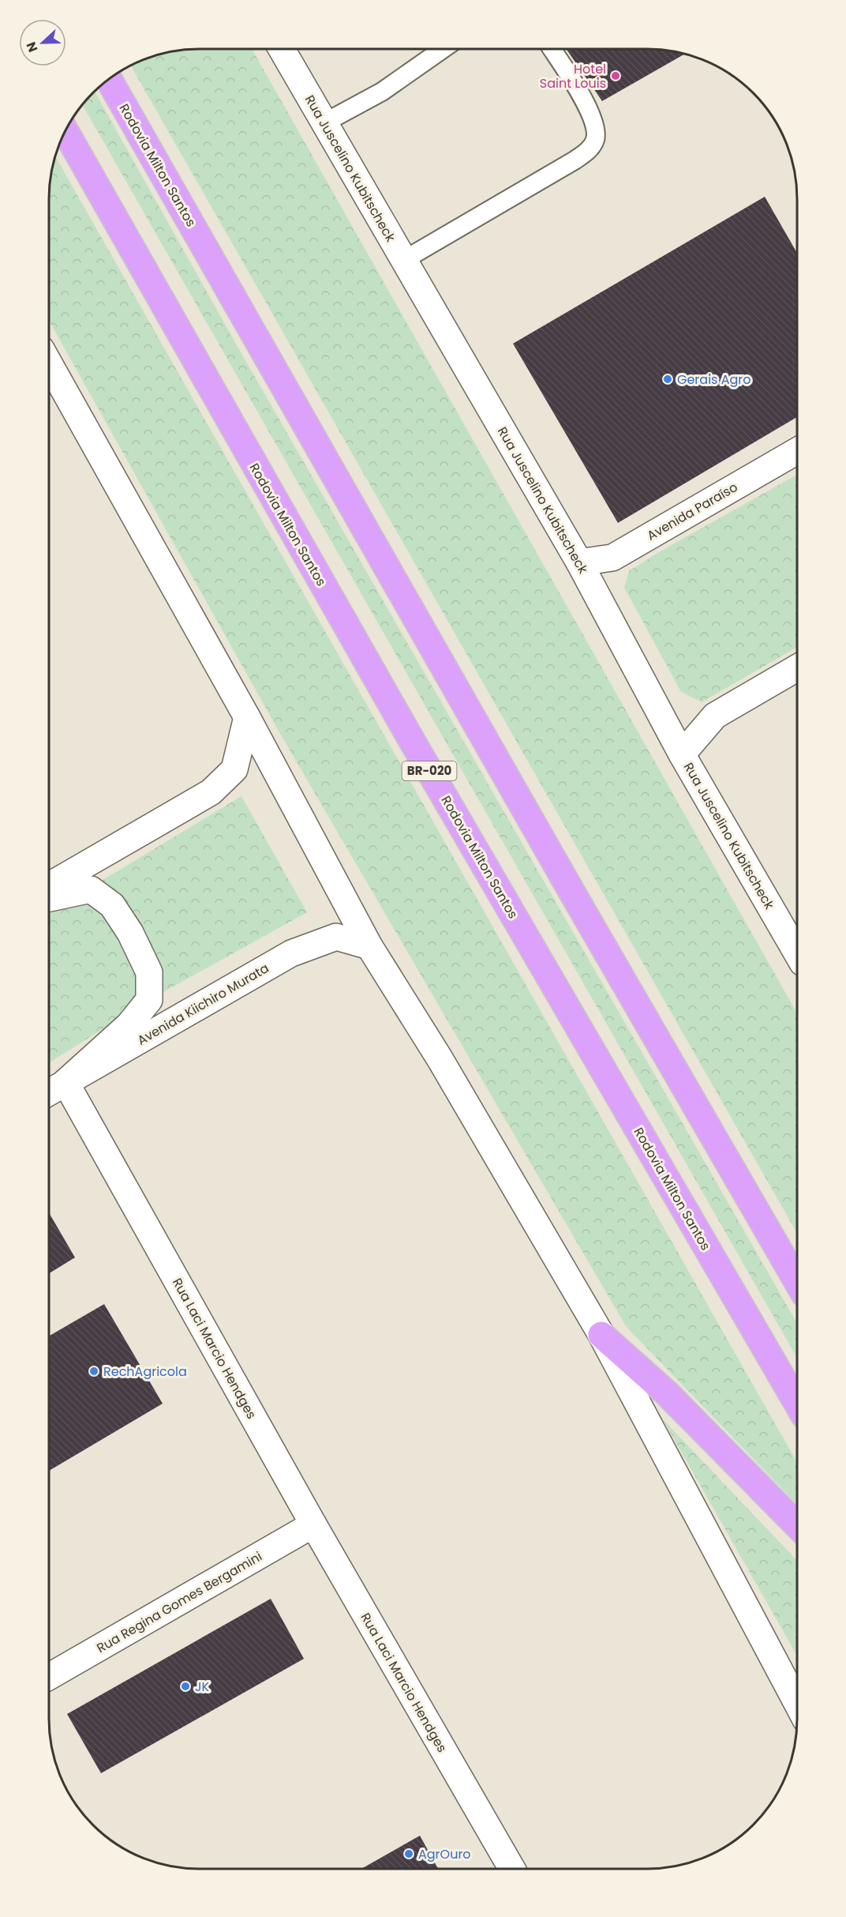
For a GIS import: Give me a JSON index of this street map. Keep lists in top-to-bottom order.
{
  "streets": {
    "highway": ["Rodovia Milton Santos", "BR-020"],
    "main road": [
      "Rua Juscelino Kubitscheck",
      "Avenida Paraíso",
      "Avenida Kiichiro Murata",
      "Rua Laci Marcio Hendges",
      "Rua Regina Gomes Bergamini"
    ]
  },
  "crossings": [
    ["Rua Juscelino Kubitscheck", "Avenida Paraíso"],
    ["Avenida Kiichiro Murata", "Rua Laci Marcio Hendges"],
    ["Rua Laci Marcio Hendges", "Rua Regina Gomes Bergamini"]
  ],
  "places": [
    "Hotel Saint Louis",
    "Gerais Agro",
    "RechAgricola",
    "JK",
    "AgrOuro"
  ],
  "north": "left"
}
